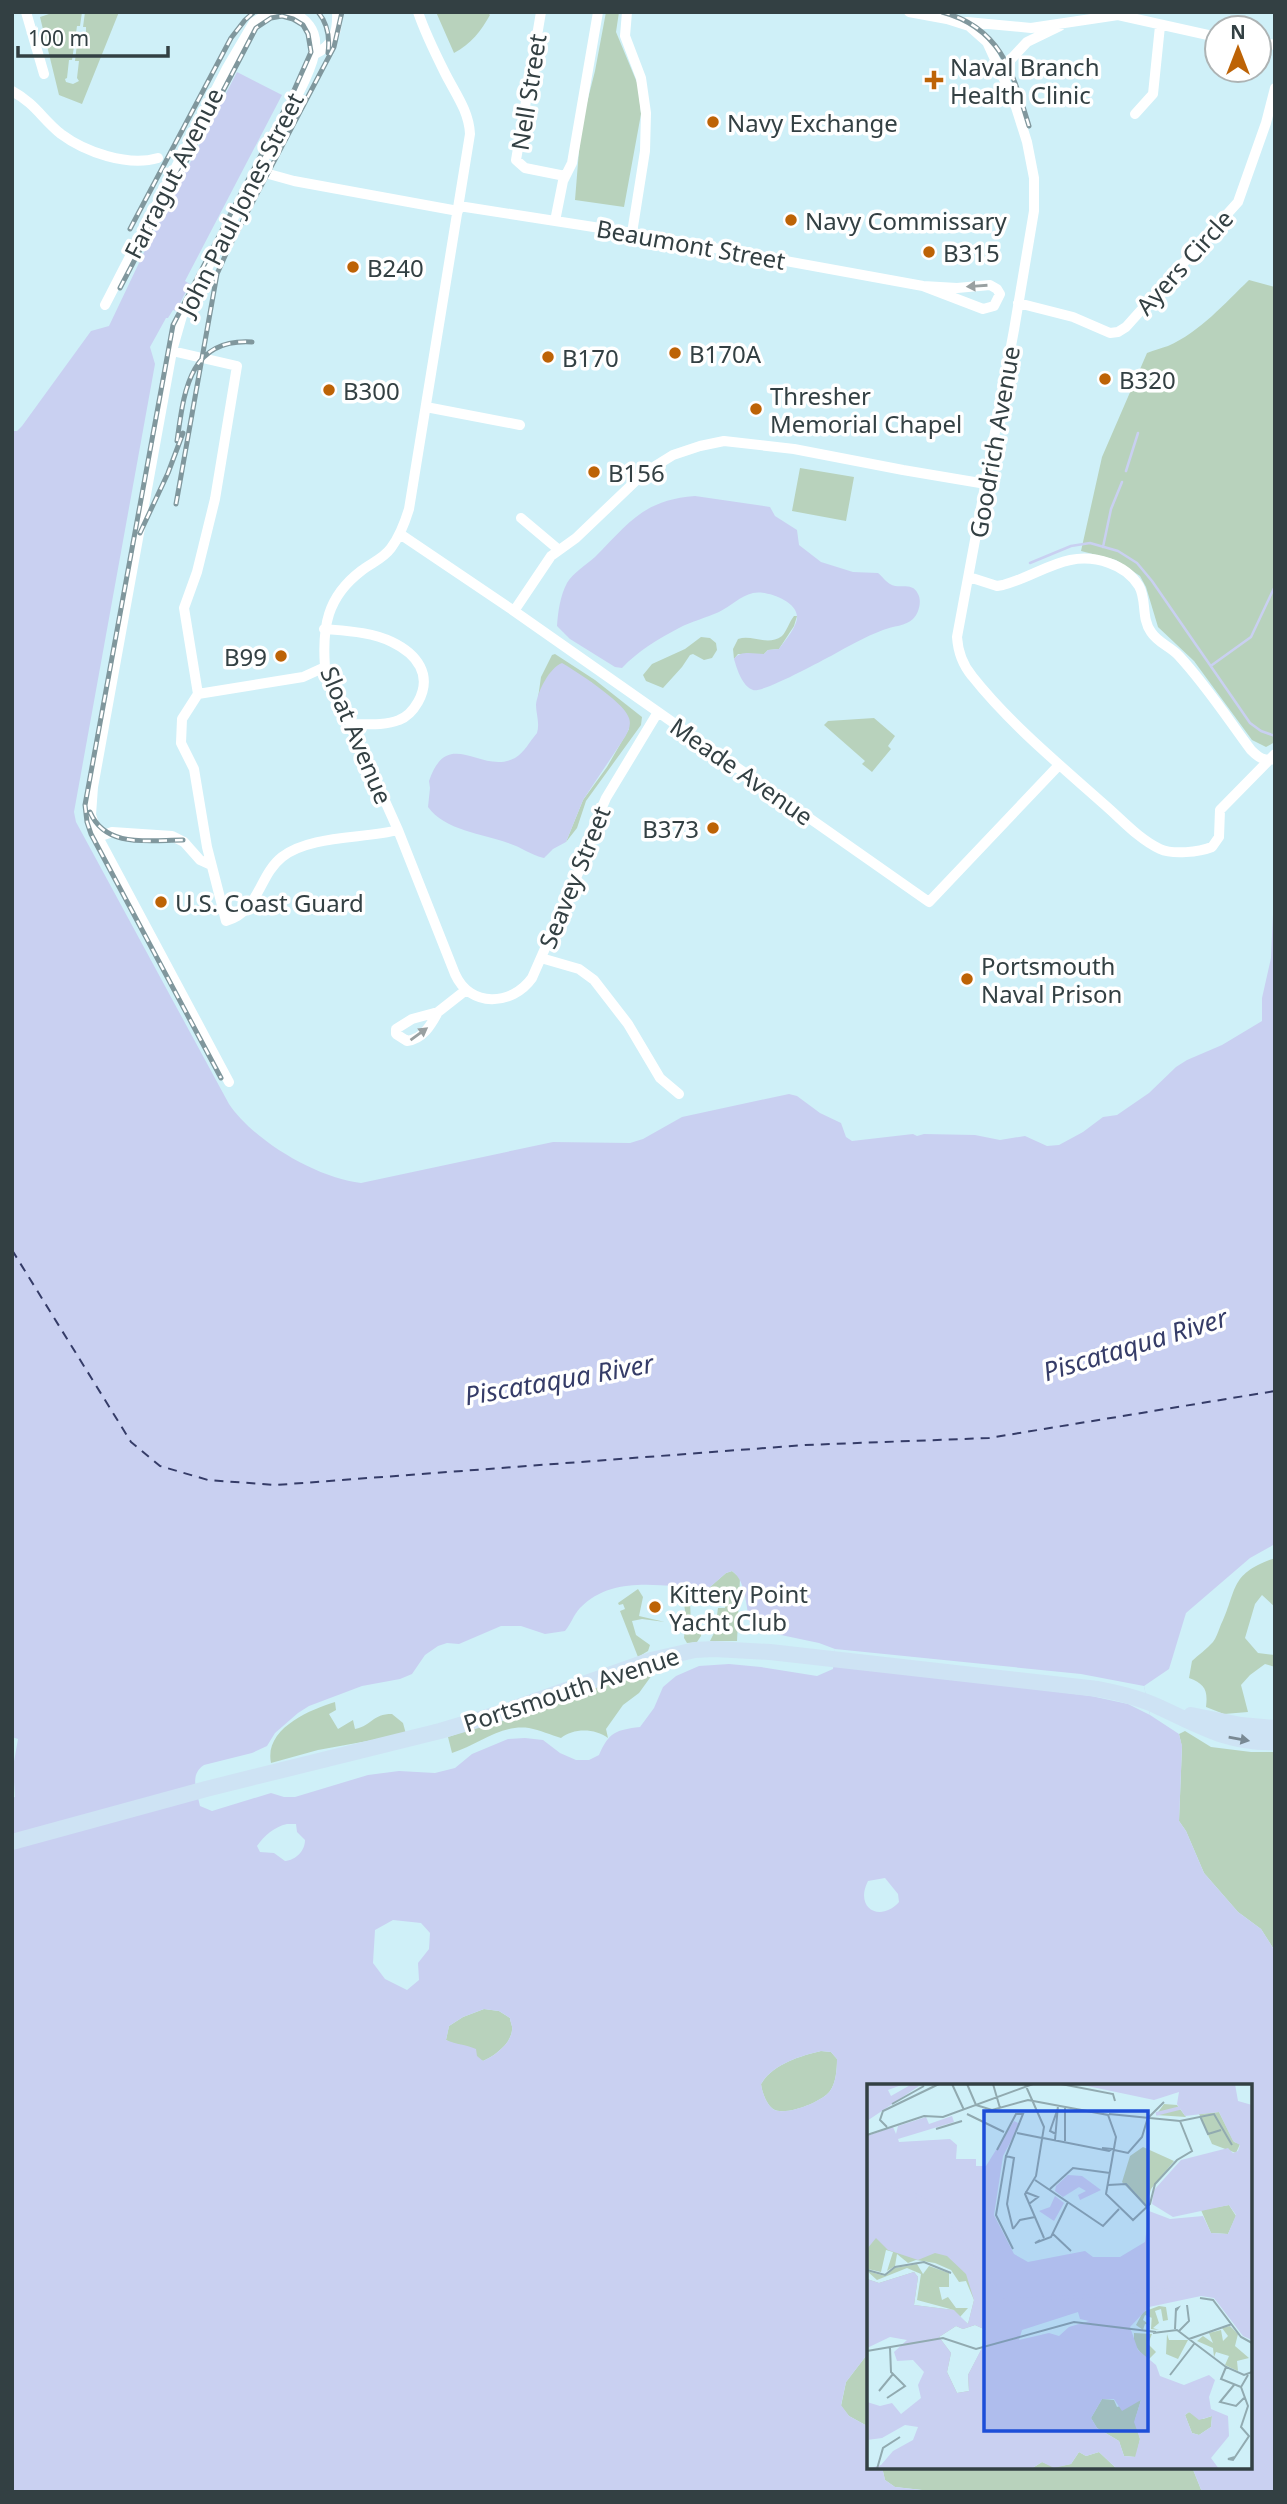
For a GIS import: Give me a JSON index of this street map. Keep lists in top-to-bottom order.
{
  "streets": {
    "main road": ["Portsmouth Avenue"],
    "street": [
      "Nell Street",
      "Farragut Avenue",
      "John Paul Jones Street",
      "Beaumont Street",
      "Ayers Circle",
      "Goodrich Avenue",
      "Sloat Avenue",
      "Meade Avenue",
      "Seavey Street"
    ]
  },
  "crossings": [
    ["John Paul Jones Street", "Beaumont Street"],
    ["Beaumont Street", "Sloat Avenue"],
    ["Ayers Circle", "Goodrich Avenue"],
    ["Goodrich Avenue", "Meade Avenue"],
    ["Sloat Avenue", "Meade Avenue"],
    ["Sloat Avenue", "Seavey Street"],
    ["Meade Avenue", "Seavey Street"]
  ],
  "water": ["Piscataqua River"],
  "places": {
    "health": ["Naval Branch Health Clinic"],
    "other": [
      "Navy Exchange",
      "Navy Commissary",
      "B315",
      "B240",
      "B170A",
      "B170",
      "B320",
      "B300",
      "Thresher Memorial Chapel",
      "B156",
      "B99",
      "B373",
      "U.S. Coast Guard",
      "Portsmouth Naval Prison",
      "Kittery Point Yacht Club"
    ]
  },
  "scale_bar": "100 m",
  "north": "top"
}
